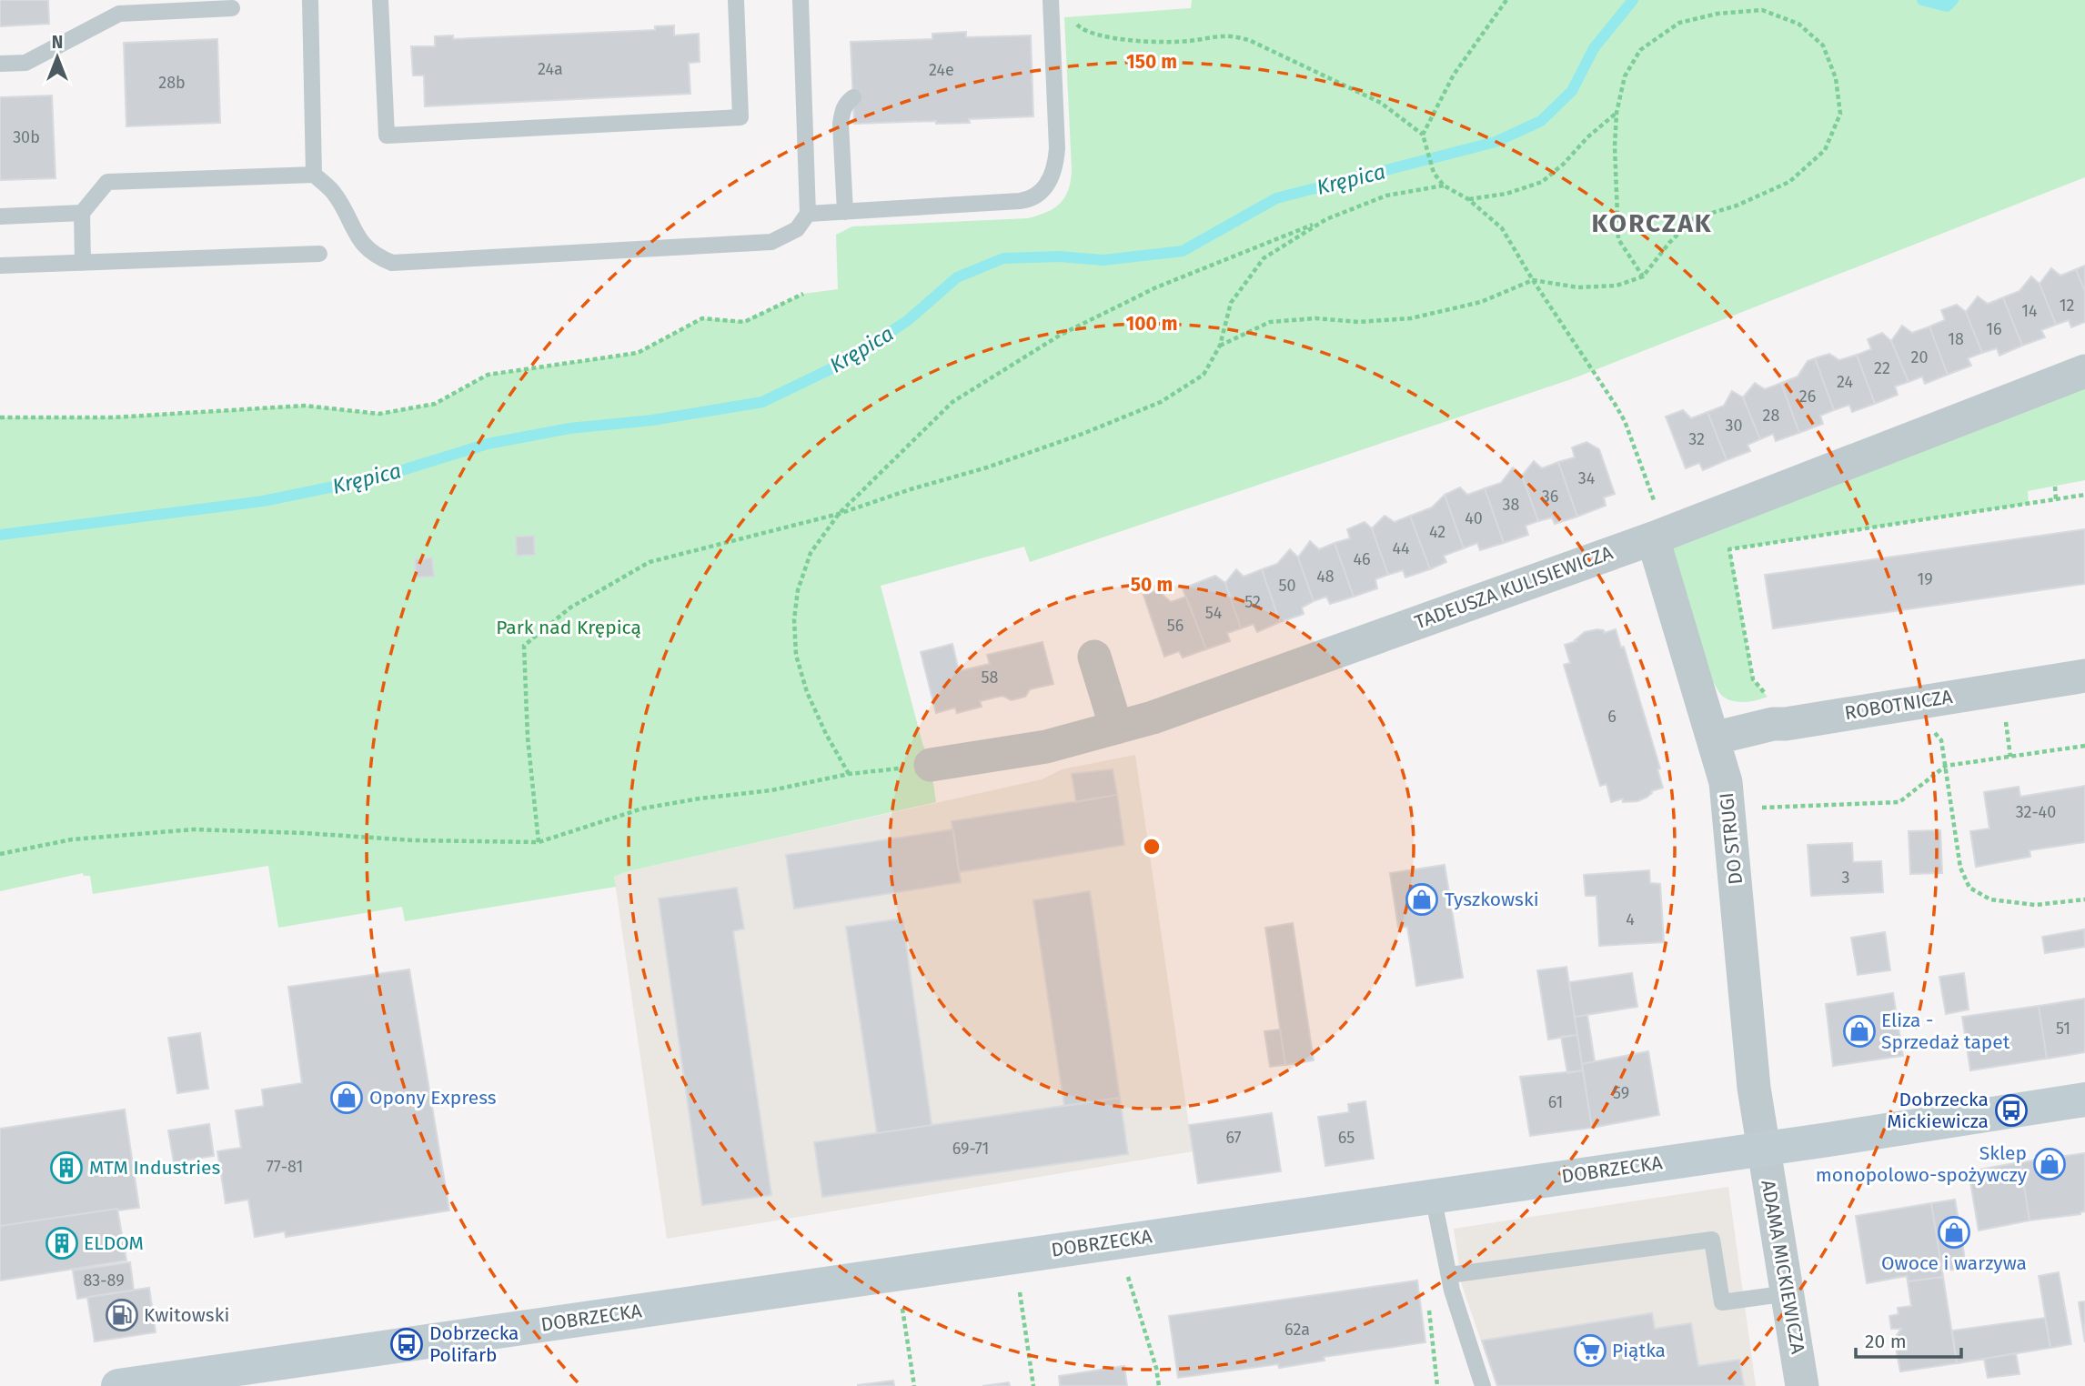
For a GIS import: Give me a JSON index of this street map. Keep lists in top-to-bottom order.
{
  "streets": {
    "street": [
      "TADEUSZA KULISIEWICZA",
      "ROBOTNICZA",
      "DO STRUGI",
      "DOBRZECKA",
      "ADAMA MICKIEWICZA"
    ]
  },
  "crossings": [
    ["TADEUSZA KULISIEWICZA", "DO STRUGI"],
    ["ROBOTNICZA", "DO STRUGI"],
    ["DO STRUGI", "DOBRZECKA"],
    ["DO STRUGI", "ADAMA MICKIEWICZA"],
    ["DOBRZECKA", "ADAMA MICKIEWICZA"]
  ],
  "districts": ["KORCZAK"],
  "water": ["Krępica"],
  "parks": ["Park nad Krępicą"],
  "places": {
    "shop": [
      "Tyszkowski",
      "Eliza - Sprzedaż tapet",
      "Opony Express",
      "Sklep monopolowo-spożywczy",
      "Owoce i warzywa"
    ],
    "bus stop": ["Dobrzecka Mickiewicza", "Dobrzecka Polifarb"],
    "building": ["MTM Industries", "ELDOM"],
    "fuel station": ["Kwitowski"],
    "supermarket": ["Piątka"]
  },
  "house_numbers": [
    "24a",
    "24e",
    "28b",
    "30b",
    "12",
    "14",
    "16",
    "18",
    "20",
    "22",
    "24",
    "26",
    "28",
    "30",
    "32",
    "34",
    "36",
    "38",
    "40",
    "42",
    "44",
    "46",
    "48",
    "19",
    "50",
    "52",
    "54",
    "56",
    "58",
    "6",
    "32-40",
    "3",
    "4",
    "51",
    "59",
    "61",
    "67",
    "65",
    "69-71",
    "77-81",
    "83-89",
    "62a"
  ],
  "scale_bar": "20 m",
  "north": "top",
  "rings": ["150 m", "100 m", "50 m"]
}
